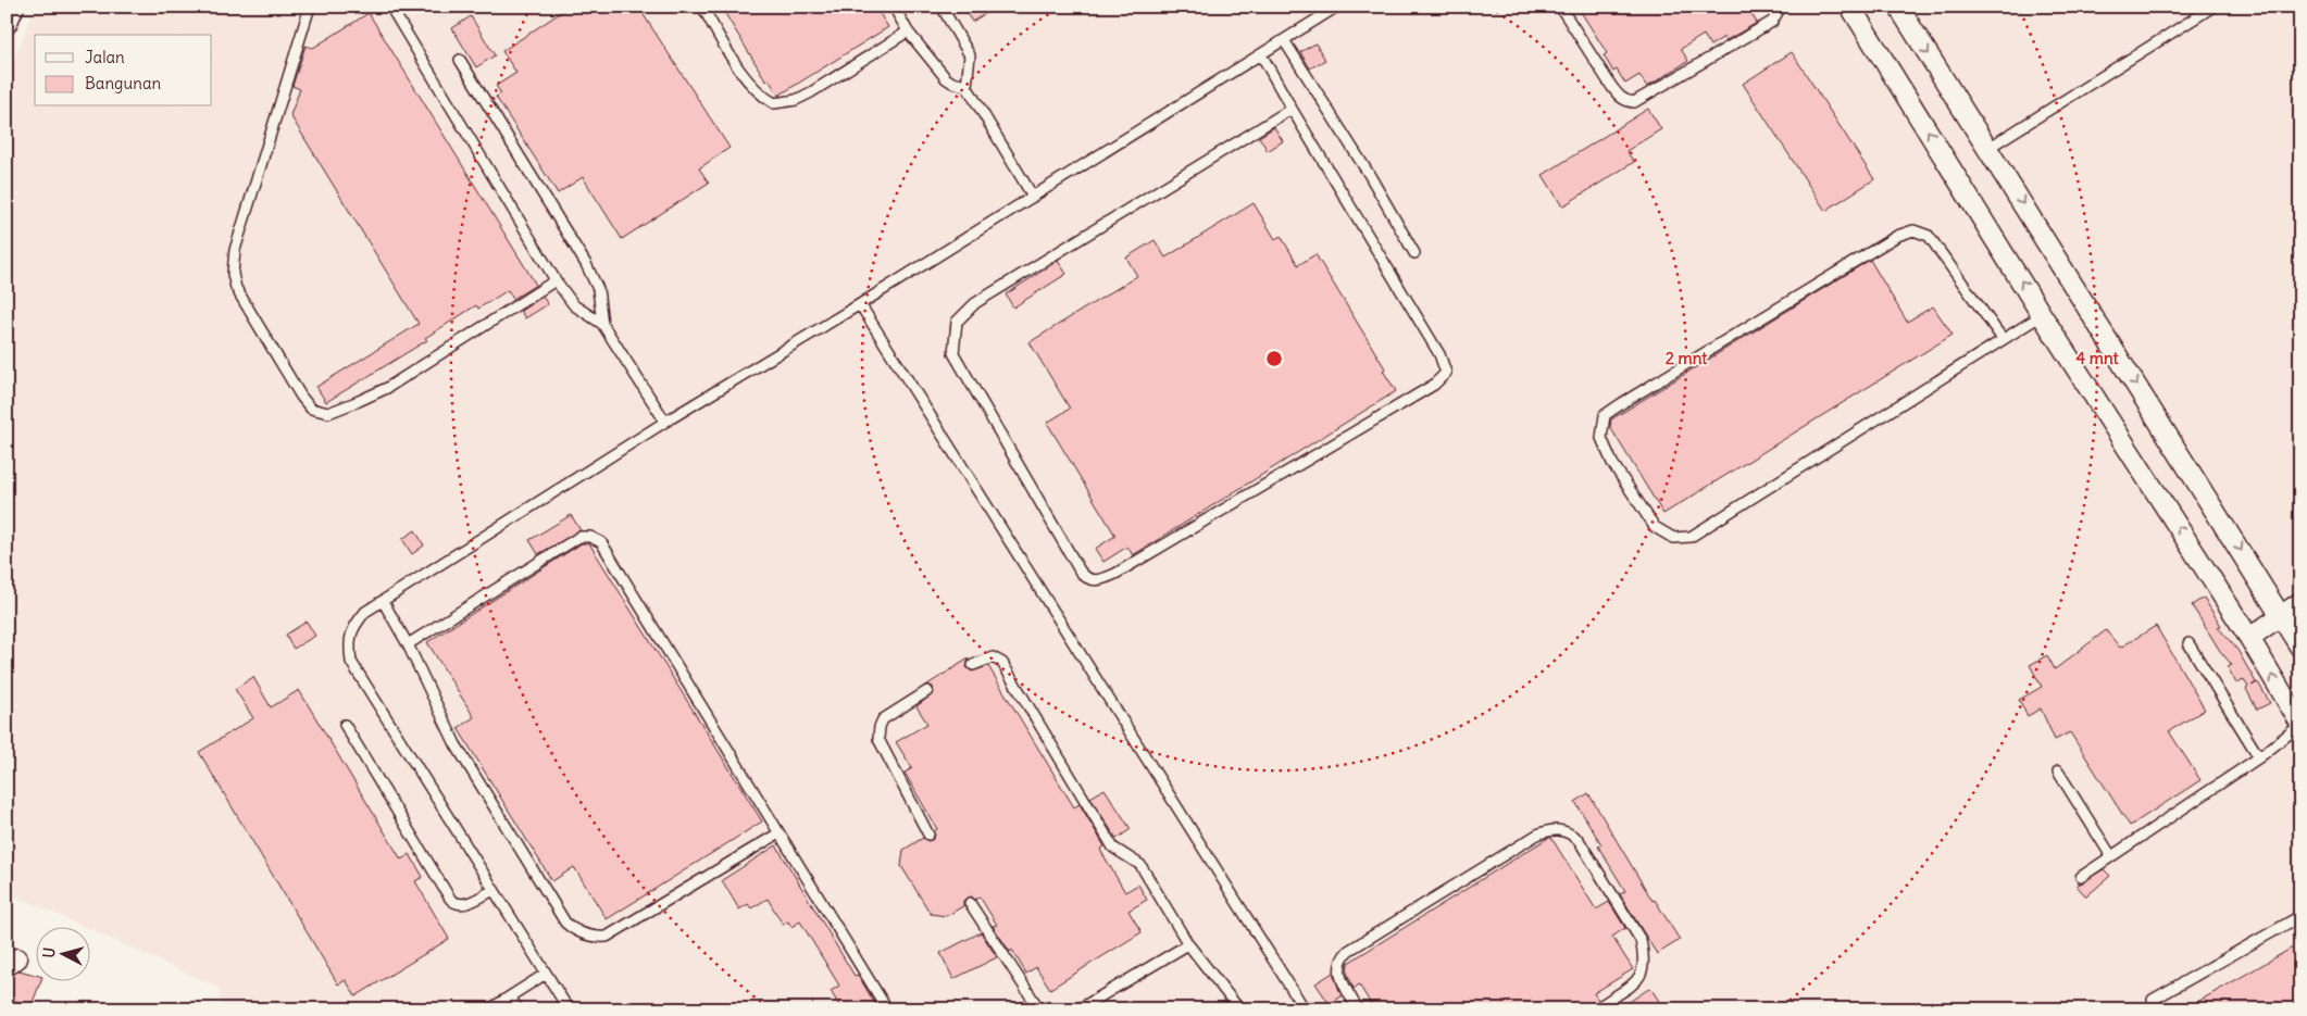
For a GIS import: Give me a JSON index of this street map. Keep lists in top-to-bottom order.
{
  "legend": ["Jalan", "Bangunan"],
  "north": "left",
  "rings": ["2 mnt", "4 mnt"]
}
